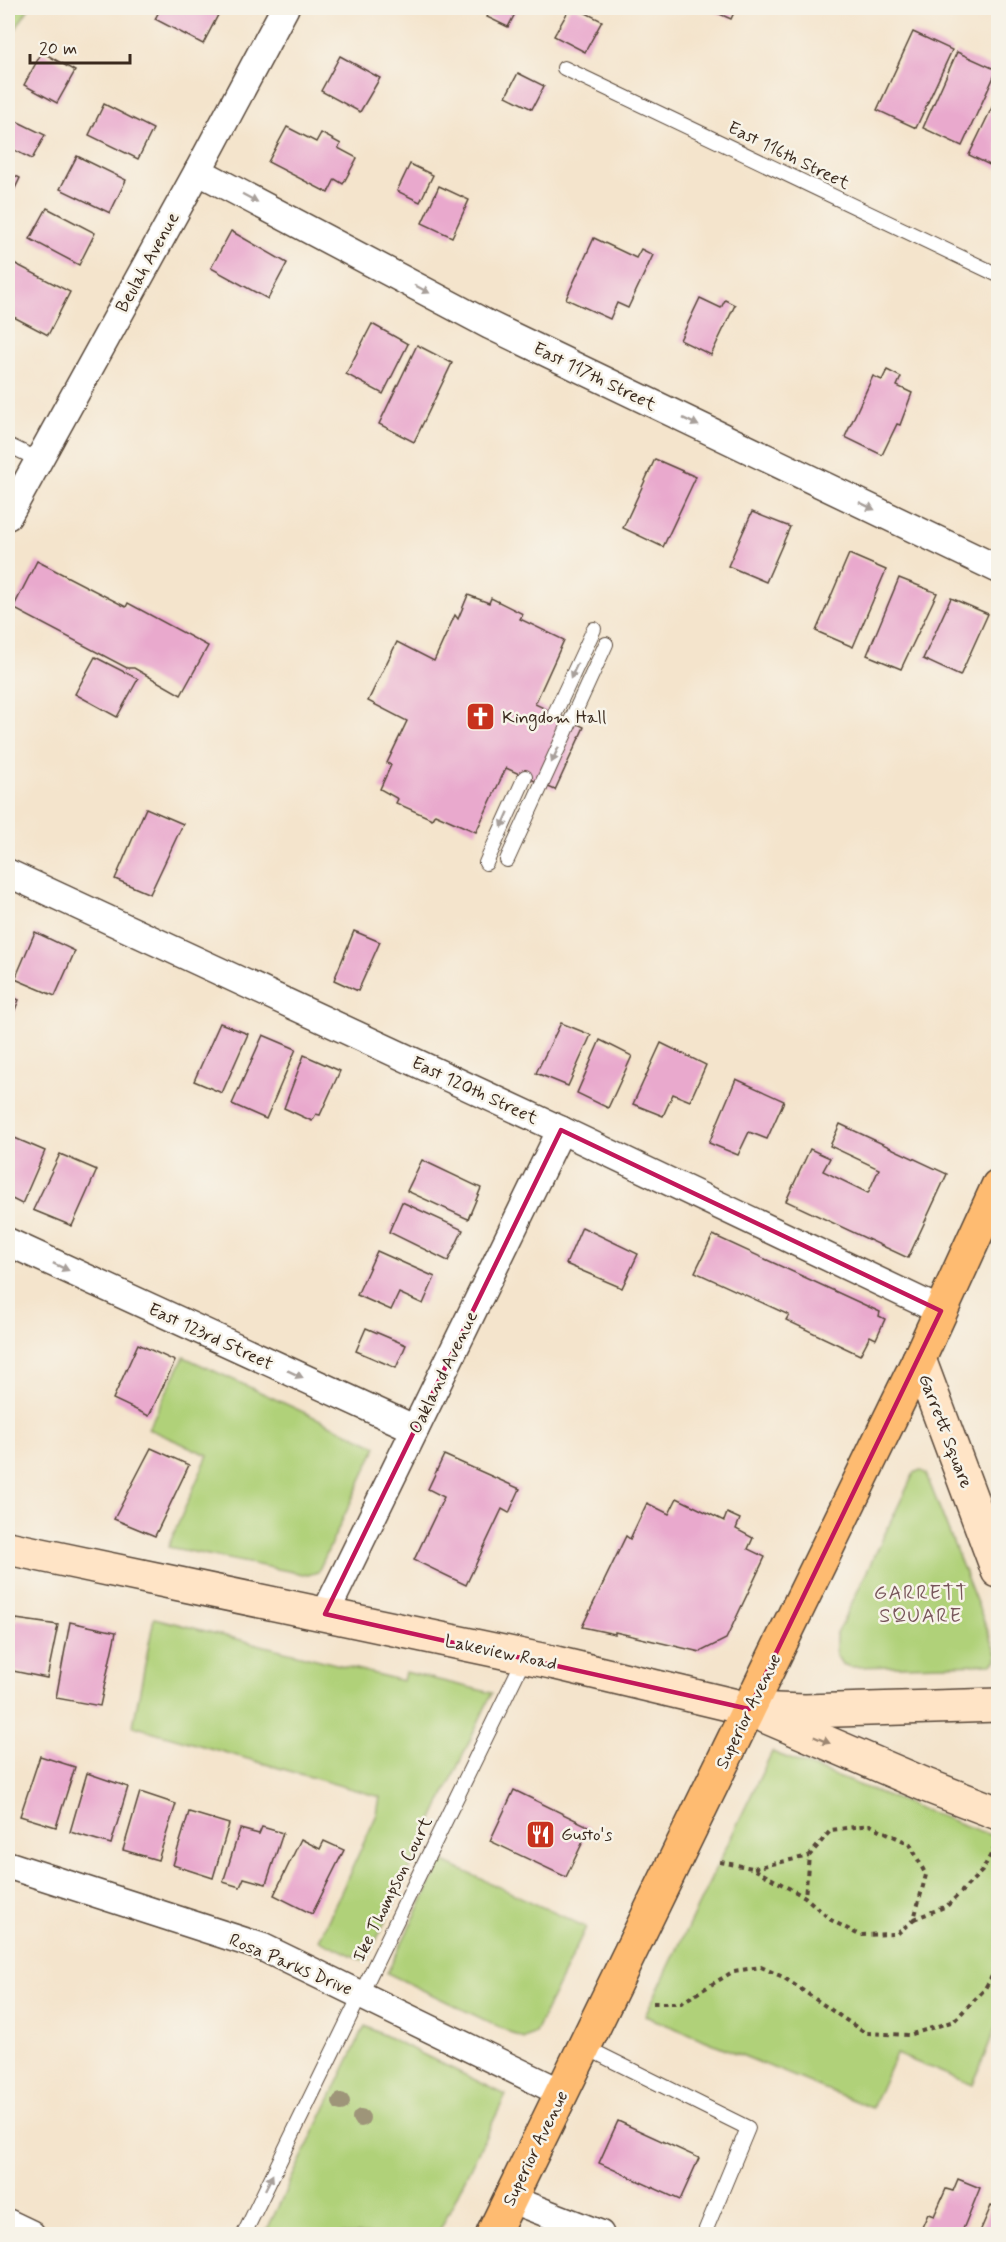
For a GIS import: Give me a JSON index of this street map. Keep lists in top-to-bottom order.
{
  "streets": {
    "main road": ["Superior Avenue"],
    "street": [
      "Beulah Avenue",
      "East 117th Street",
      "East 120th Street",
      "East 123rd Street",
      "Oakland Avenue",
      "Garrett Square",
      "Lakeview Road",
      "Rosa Parks Drive"
    ],
    "lane": ["East 116th Street", "Ike Thompson Court"]
  },
  "crossings": [
    ["Beulah Avenue", "East 117th Street"],
    ["East 120th Street", "Oakland Avenue"],
    ["East 120th Street", "Superior Avenue"],
    ["East 123rd Street", "Oakland Avenue"],
    ["Oakland Avenue", "Lakeview Road"],
    ["Garrett Square", "Superior Avenue"],
    ["Lakeview Road", "Superior Avenue"],
    ["Lakeview Road", "Ike Thompson Court"],
    ["Superior Avenue", "Rosa Parks Drive"],
    ["Ike Thompson Court", "Rosa Parks Drive"]
  ],
  "one_way": ["East 117th Street", "East 123rd Street", "Ike Thompson Court"],
  "districts": ["GARRETT SQUARE"],
  "places": {
    "church": ["Kingdom Hall"],
    "restaurant": ["Gusto's"]
  },
  "scale_bar": "20 m"
}
